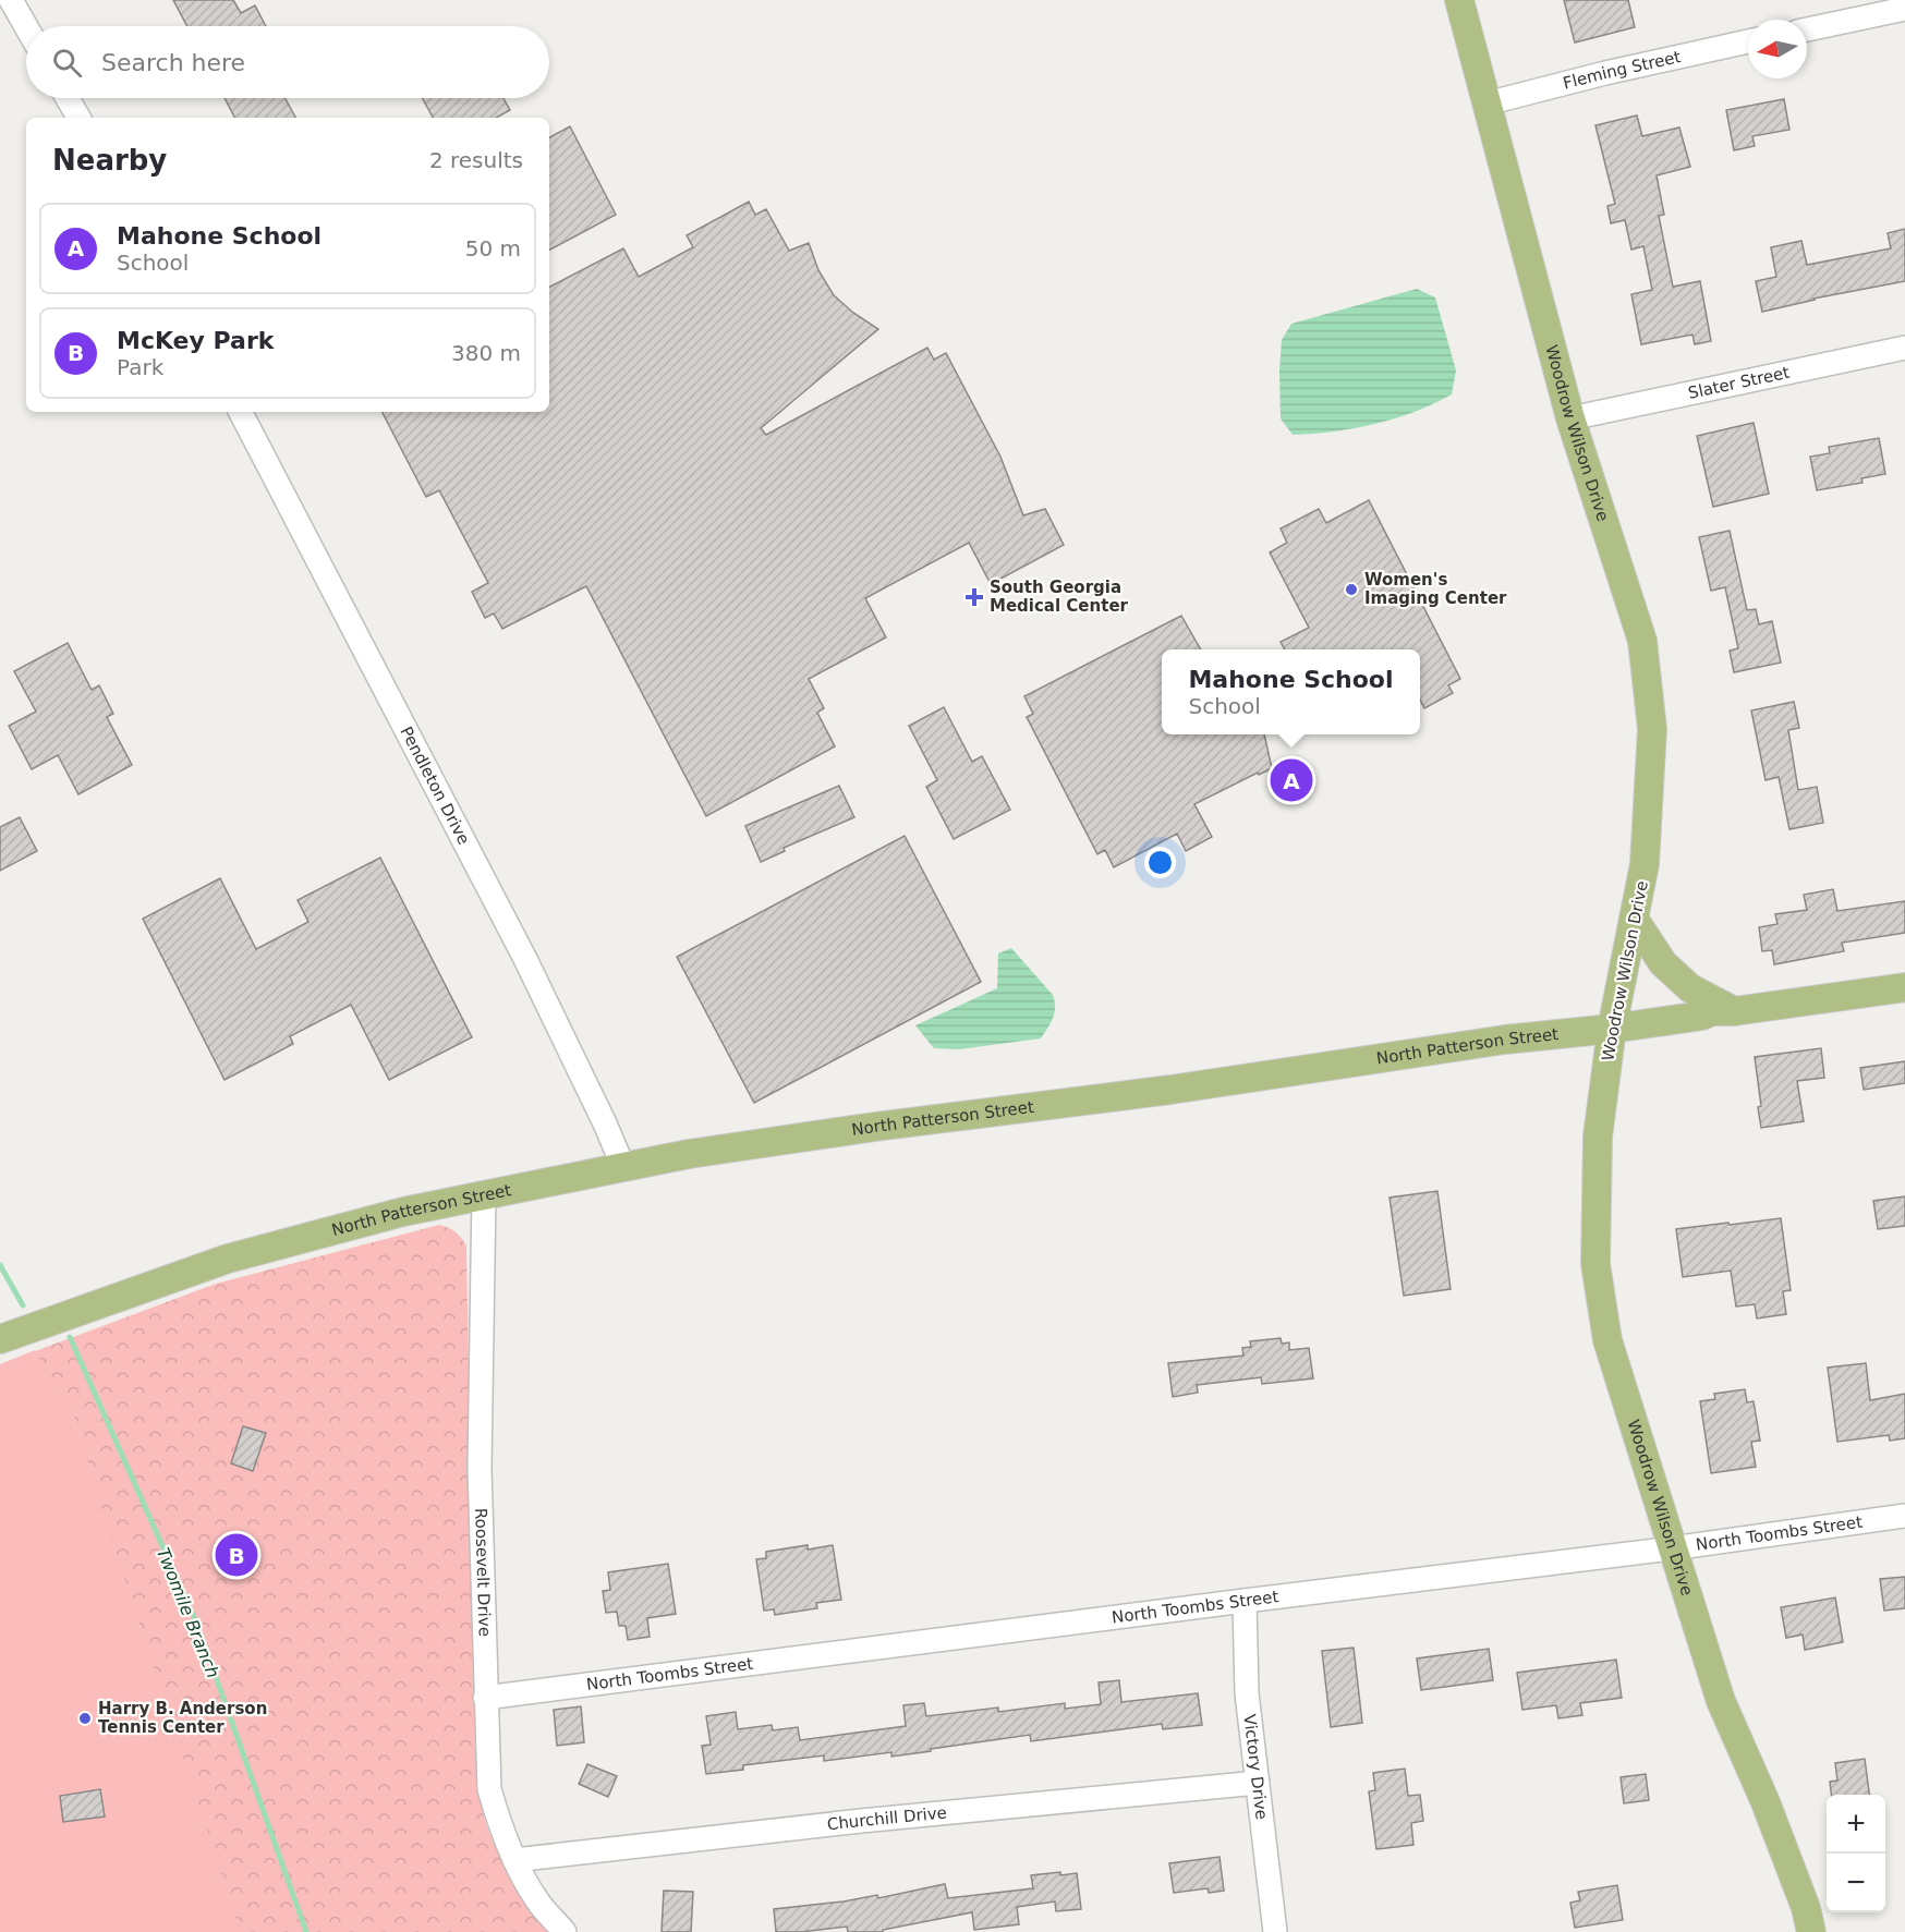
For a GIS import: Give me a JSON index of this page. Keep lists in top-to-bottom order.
{
  "streets": {
    "main road": ["Woodrow Wilson Drive", "North Patterson Street"],
    "street": [
      "Fleming Street",
      "Slater Street",
      "Pendleton Drive",
      "North Toombs Street",
      "Roosevelt Drive",
      "Victory Drive",
      "Churchill Drive"
    ]
  },
  "crossings": [
    ["Fleming Street", "Woodrow Wilson Drive"],
    ["Slater Street", "Woodrow Wilson Drive"],
    ["Woodrow Wilson Drive", "North Patterson Street"],
    ["Woodrow Wilson Drive", "North Toombs Street"],
    ["Pendleton Drive", "North Patterson Street"],
    ["North Patterson Street", "Roosevelt Drive"],
    ["North Toombs Street", "Roosevelt Drive"],
    ["North Toombs Street", "Victory Drive"],
    ["Roosevelt Drive", "Churchill Drive"],
    ["Victory Drive", "Churchill Drive"]
  ],
  "water": ["Twomile Branch"],
  "places": {
    "other": ["Women's Imaging Center", "Harry B. Anderson Tennis Center"],
    "health": ["South Georgia Medical Center"]
  },
  "north": "left",
  "page": {
    "search": "Search here",
    "heading": ["Nearby", "2 results"],
    "list": [
      {
        "mark": "A",
        "name": "Mahone School",
        "note": "School",
        "value": "50 m"
      },
      {
        "mark": "B",
        "name": "McKey Park",
        "note": "Park",
        "value": "380 m"
      }
    ],
    "popup": ["Mahone School", "School"],
    "pins": ["A", "B"],
    "map_buttons": ["+", "−"]
  }
}
